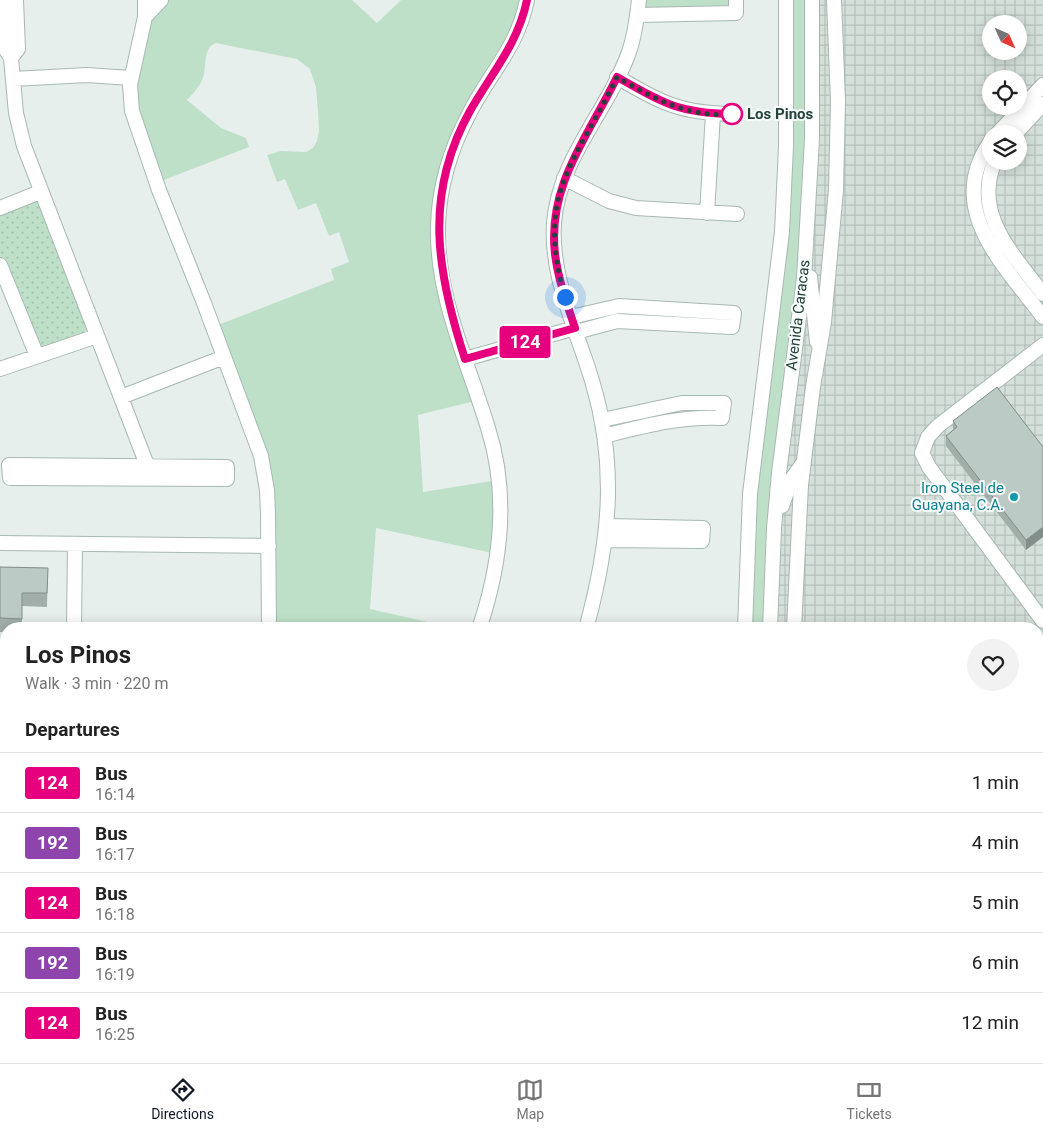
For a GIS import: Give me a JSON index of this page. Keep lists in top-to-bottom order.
{
  "streets": {
    "street": ["Avenida Caracas"]
  },
  "places": ["Los Pinos", "Iron Steel de Guayana, C.A."],
  "lines": ["bus line 124"],
  "north": "bottom right",
  "page": {
    "on_map": "124",
    "heading": [
      ["Los Pinos", "Walk · 3 min · 220 m"],
      "Departures"
    ],
    "list": [
      {
        "mark": "124",
        "name": "Bus",
        "note": "16:14",
        "value": "1 min"
      },
      {
        "mark": "192",
        "name": "Bus",
        "note": "16:17",
        "value": "4 min"
      },
      {
        "mark": "124",
        "name": "Bus",
        "note": "16:18",
        "value": "5 min"
      },
      {
        "mark": "192",
        "name": "Bus",
        "note": "16:19",
        "value": "6 min"
      },
      {
        "mark": "124",
        "name": "Bus",
        "note": "16:25",
        "value": "12 min"
      }
    ],
    "tabs": ["Directions", "Map", "Tickets"]
  }
}
